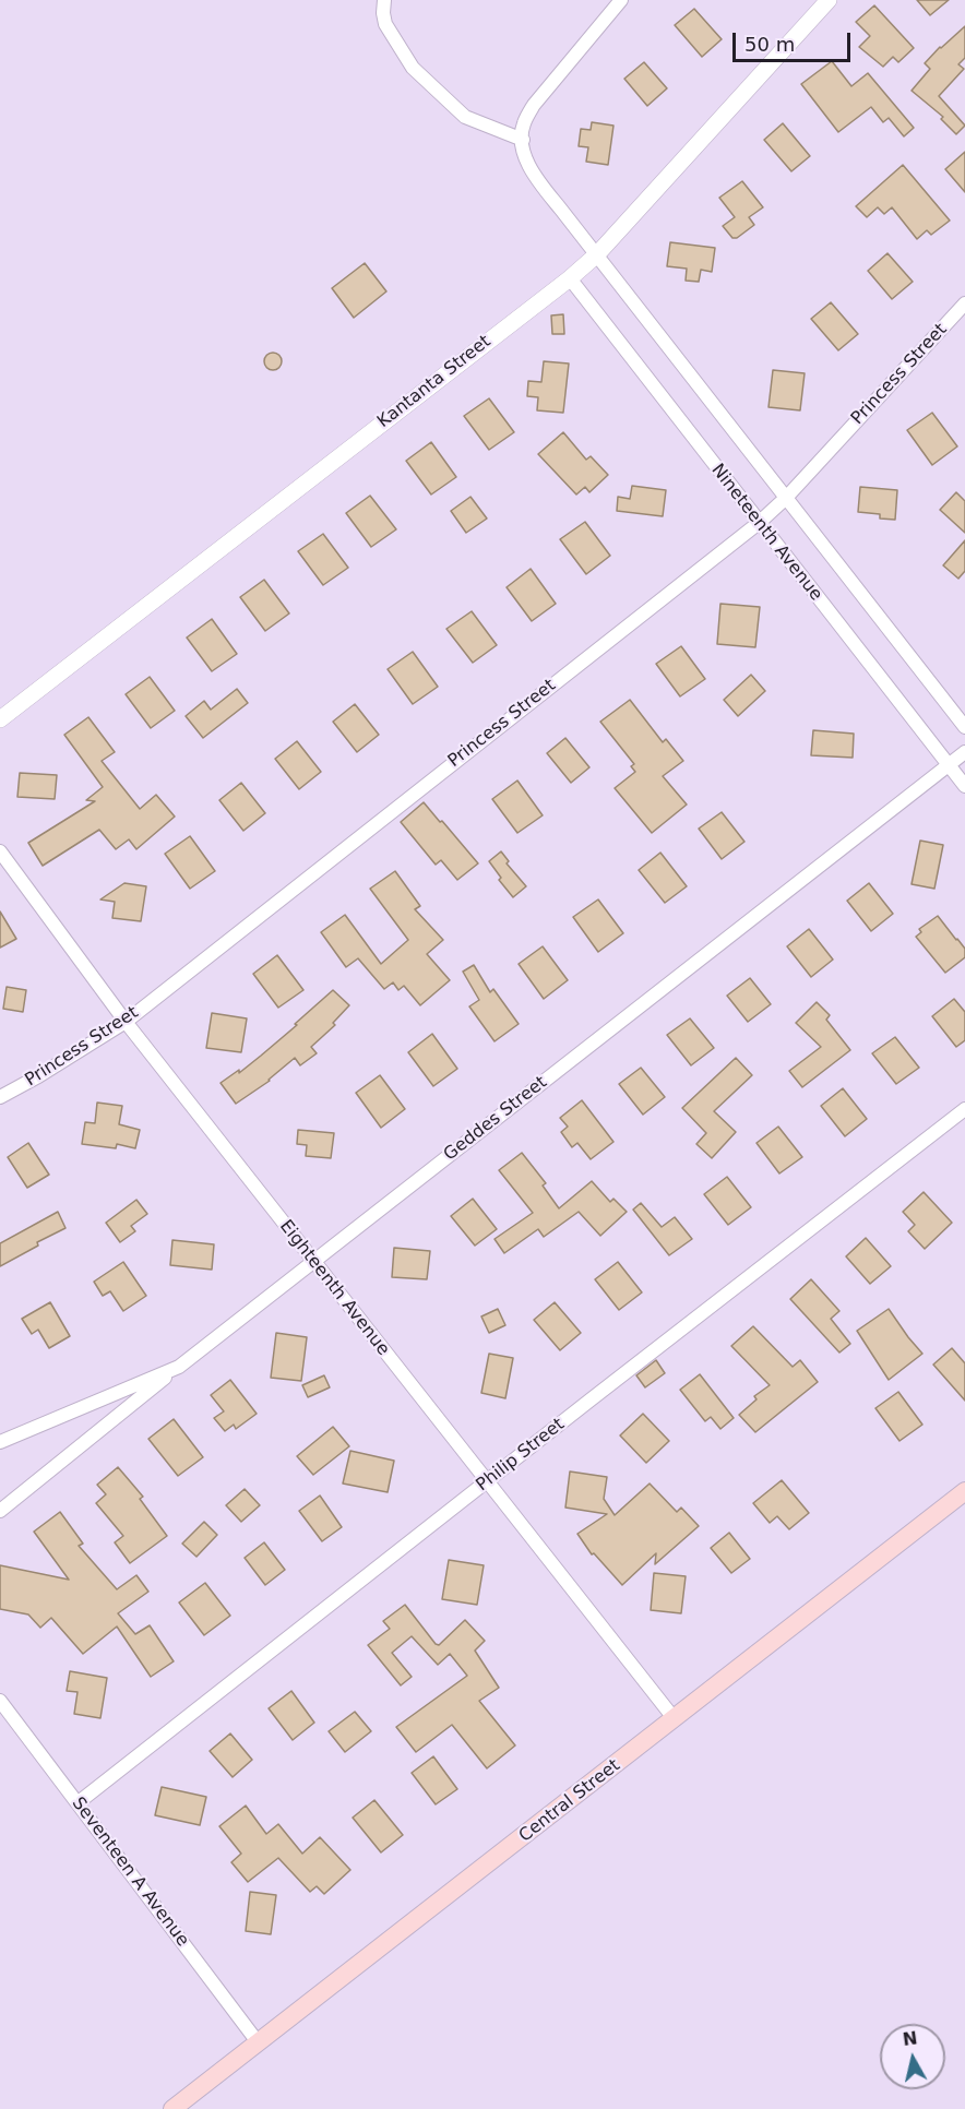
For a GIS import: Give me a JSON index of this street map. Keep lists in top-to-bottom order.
{
  "streets": {
    "main road": ["Central Street"],
    "street": [
      "Princess Street",
      "Kantanta Street",
      "Nineteenth Avenue",
      "Geddes Street",
      "Eighteenth Avenue",
      "Philip Street",
      "Seventeen A Avenue"
    ]
  },
  "crossings": [
    ["Princess Street", "Nineteenth Avenue"],
    ["Princess Street", "Eighteenth Avenue"],
    ["Kantanta Street", "Nineteenth Avenue"],
    ["Nineteenth Avenue", "Geddes Street"],
    ["Geddes Street", "Eighteenth Avenue"],
    ["Eighteenth Avenue", "Philip Street"],
    ["Eighteenth Avenue", "Central Street"],
    ["Philip Street", "Seventeen A Avenue"],
    ["Central Street", "Seventeen A Avenue"]
  ],
  "scale_bar": "50 m",
  "north": "top"
}
